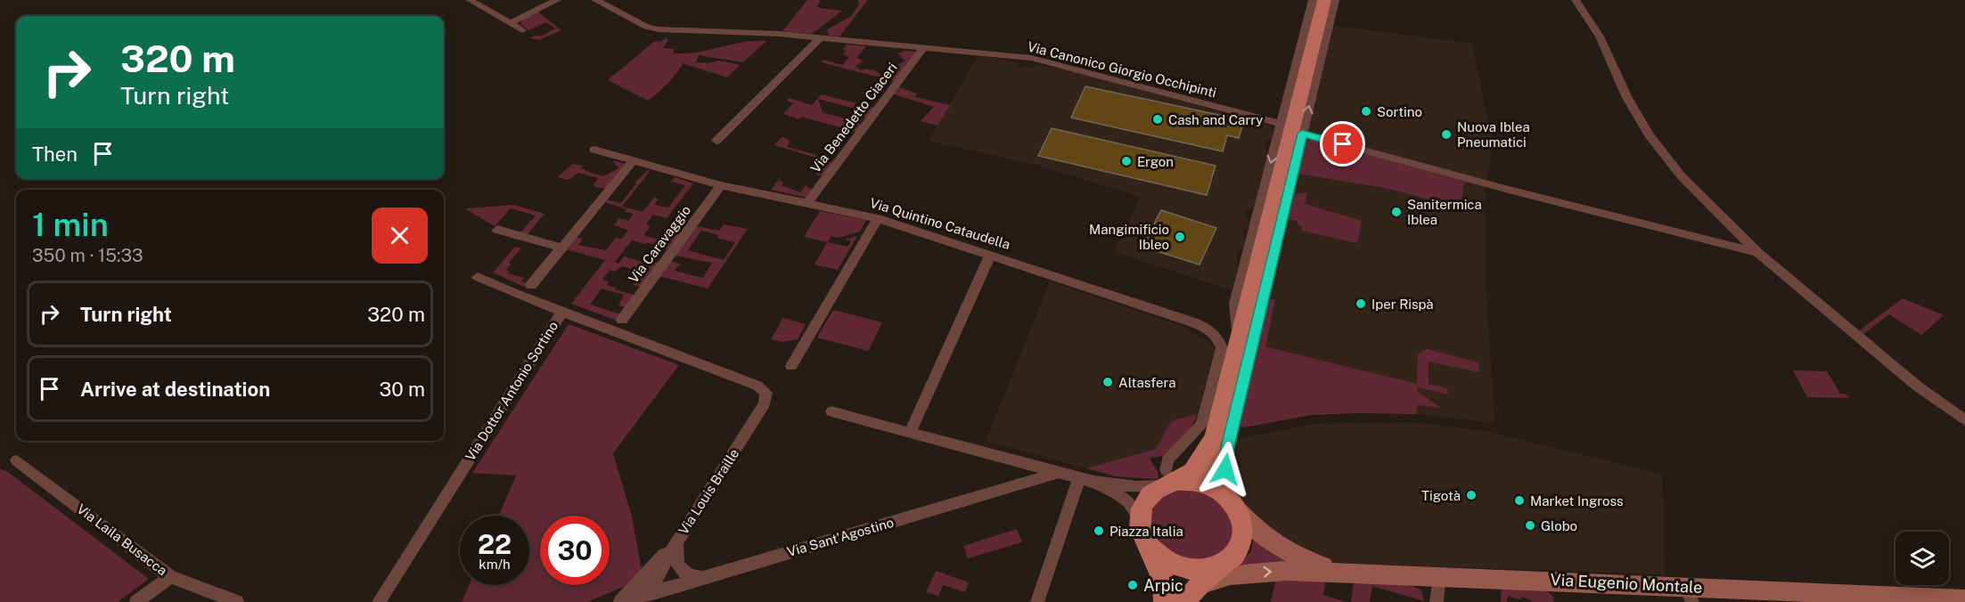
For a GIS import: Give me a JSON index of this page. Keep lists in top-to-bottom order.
{
  "streets": {
    "main road": ["Via Eugenio Montale"],
    "street": [
      "Via Canonico Giorgio Occhipinti",
      "Via Benedetto Ciaceri",
      "Via Quintino Cataudella",
      "Via Caravaggio",
      "Via Dottor Antonio Sortino",
      "Via Louis Braille",
      "Via Sant'Agostino",
      "Via Laila Busacca"
    ]
  },
  "crossings": [
    ["Via Canonico Giorgio Occhipinti", "Via Benedetto Ciaceri"],
    ["Via Benedetto Ciaceri", "Via Quintino Cataudella"],
    ["Via Quintino Cataudella", "Via Caravaggio"],
    ["Via Dottor Antonio Sortino", "Via Louis Braille"],
    ["Via Louis Braille", "Via Sant'Agostino"]
  ],
  "places": [
    "Sortino",
    "Cash and Carry",
    "Nuova Iblea Pneumatici",
    "Ergon",
    "Sanitermica Iblea",
    "Mangimificio Ibleo",
    "Iper Rispà",
    "Altasfera",
    "Tigotà",
    "Market Ingross",
    "Globo",
    "Piazza Italia",
    "Arpic"
  ],
  "page": {
    "turn": ["320 m", "Turn right"],
    "then": "Then",
    "heading": ["1 min", "350 m · 15:33"],
    "list": [
      {
        "name": "Turn right",
        "value": "320 m"
      },
      {
        "name": "Arrive at destination",
        "value": "30 m"
      }
    ],
    "speed": "22 km/h",
    "limit": "30"
  }
}
